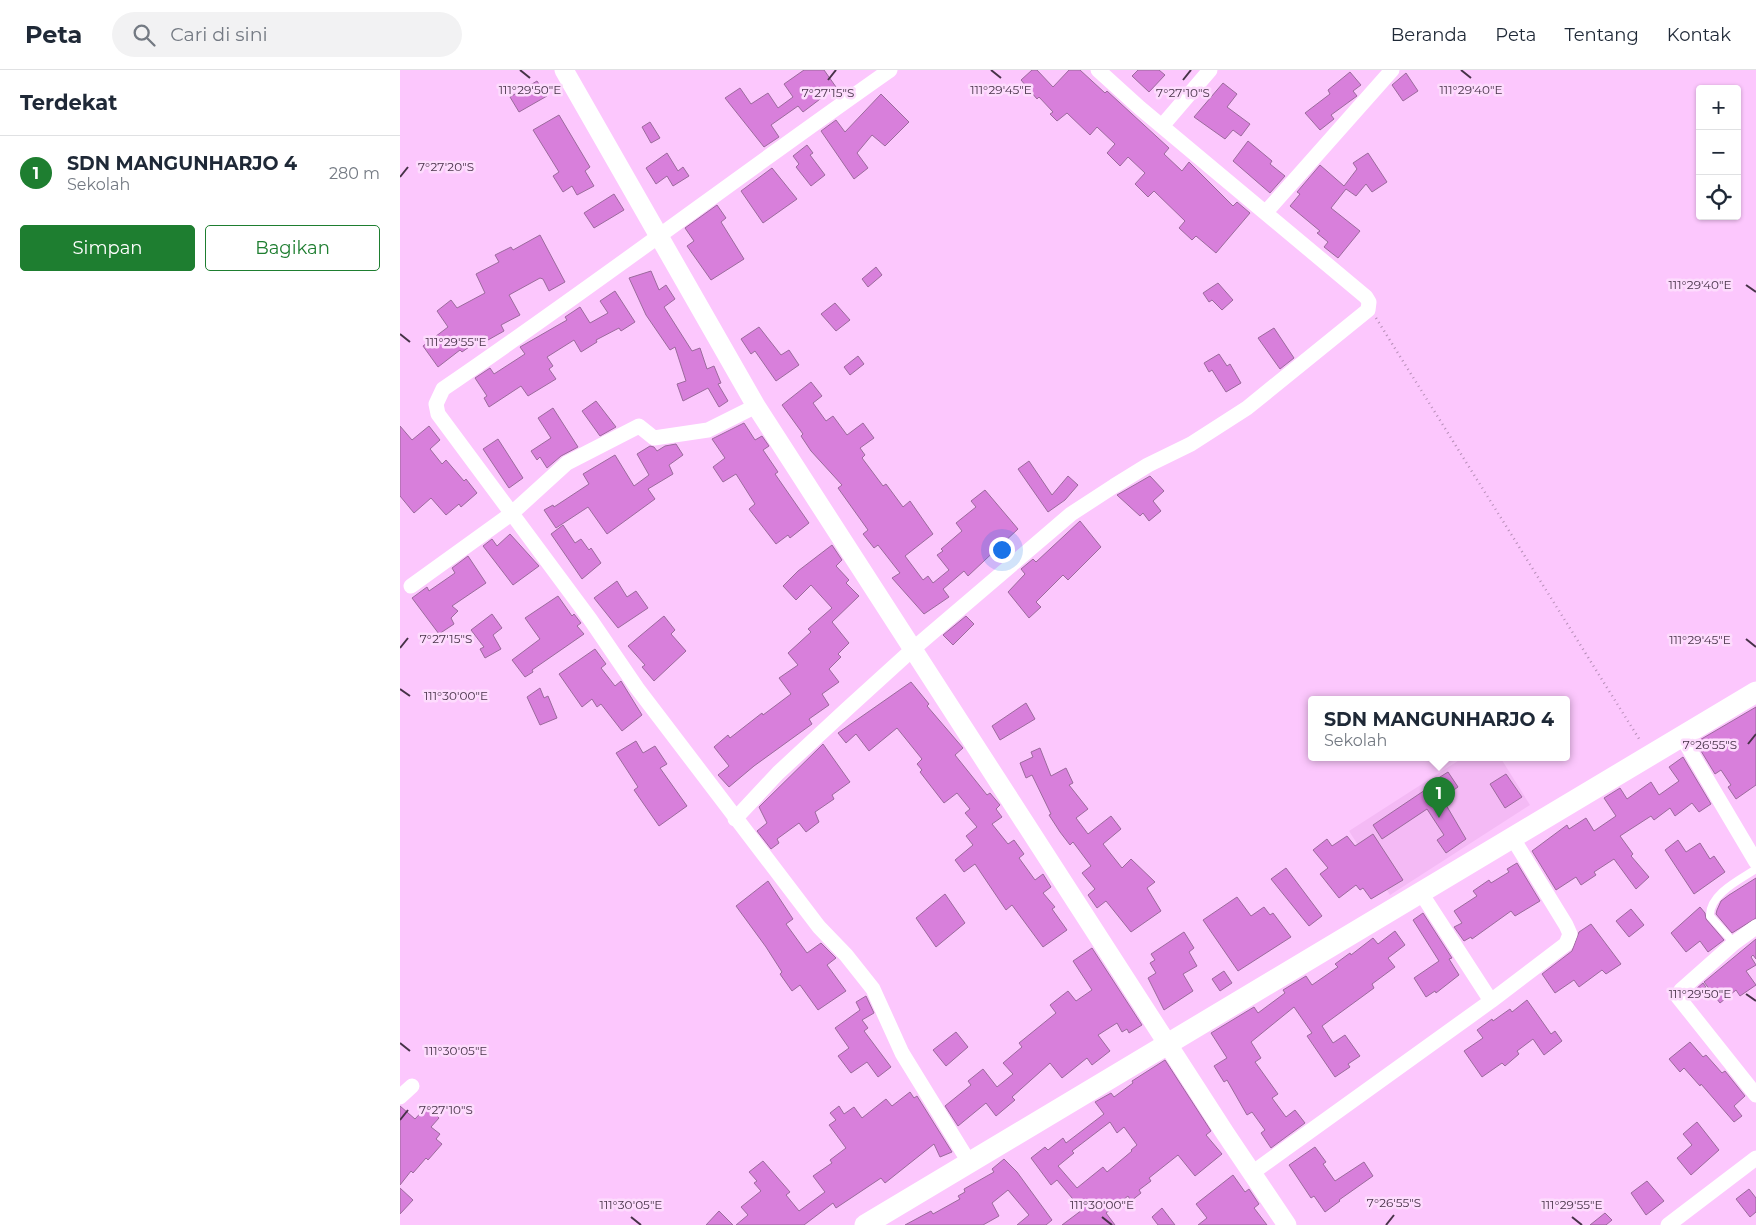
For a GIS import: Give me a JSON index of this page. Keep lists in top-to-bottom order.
{
  "page": {
    "header": "Peta",
    "search": "Cari di sini",
    "nav": [
      "Beranda",
      "Peta",
      "Tentang",
      "Kontak"
    ],
    "heading": "Terdekat",
    "map_buttons": ["+", "−"],
    "list": [
      {
        "mark": "1",
        "name": "SDN MANGUNHARJO 4",
        "note": "Sekolah",
        "value": "280 m"
      }
    ],
    "buttons": ["Simpan", "Bagikan"],
    "popup": ["SDN MANGUNHARJO 4", "Sekolah"],
    "pins": "1"
  },
  "coordinates": [
    "111°29'50\"E",
    "111°29'45\"E",
    "111°29'40\"E",
    "7°27'15\"S",
    "7°27'10\"S",
    "7°27'20\"S",
    "111°29'55\"E",
    "111°30'00\"E",
    "7°26'55\"S",
    "111°30'05\"E"
  ]
}
